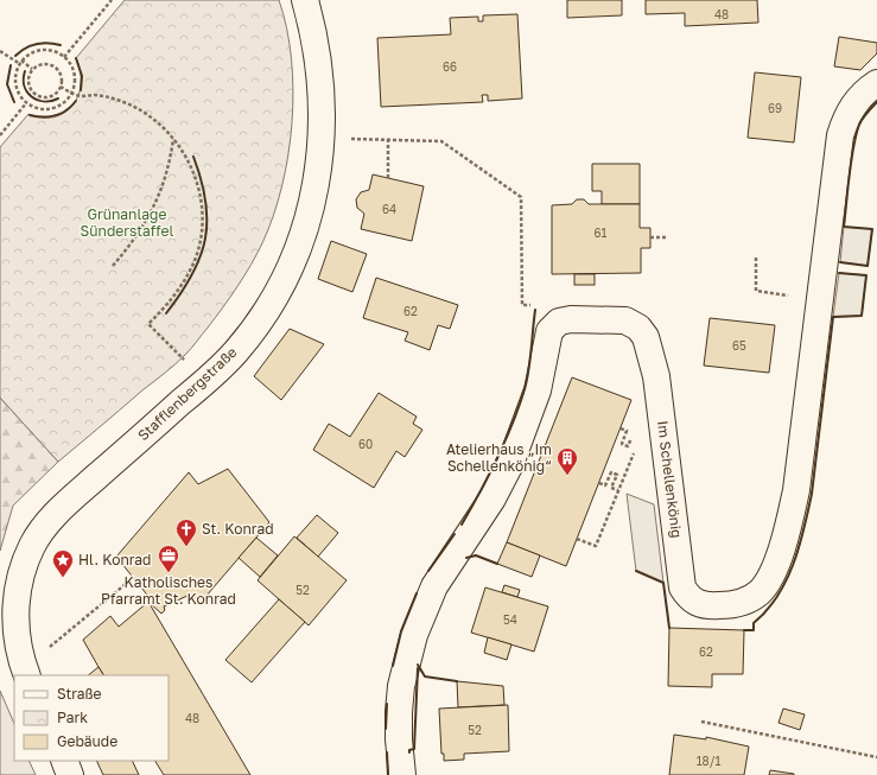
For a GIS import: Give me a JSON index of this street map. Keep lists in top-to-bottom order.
{
  "streets": {
    "street": ["Stafflenbergstraße", "Im Schellenkönig"]
  },
  "parks": ["Grünanlage Sünderstaffel"],
  "places": {
    "building": ["Atelierhaus „Im Schellenkönig“"],
    "church": ["St. Konrad"],
    "office": ["Katholisches Pfarramt St. Konrad"],
    "place": ["Hl. Konrad"]
  },
  "house_numbers": [
    "48",
    "66",
    "69",
    "64",
    "61",
    "62",
    "65",
    "60",
    "52",
    "54",
    "62",
    "48",
    "52",
    "18/1"
  ],
  "legend": ["Straße", "Park", "Gebäude"]
}
